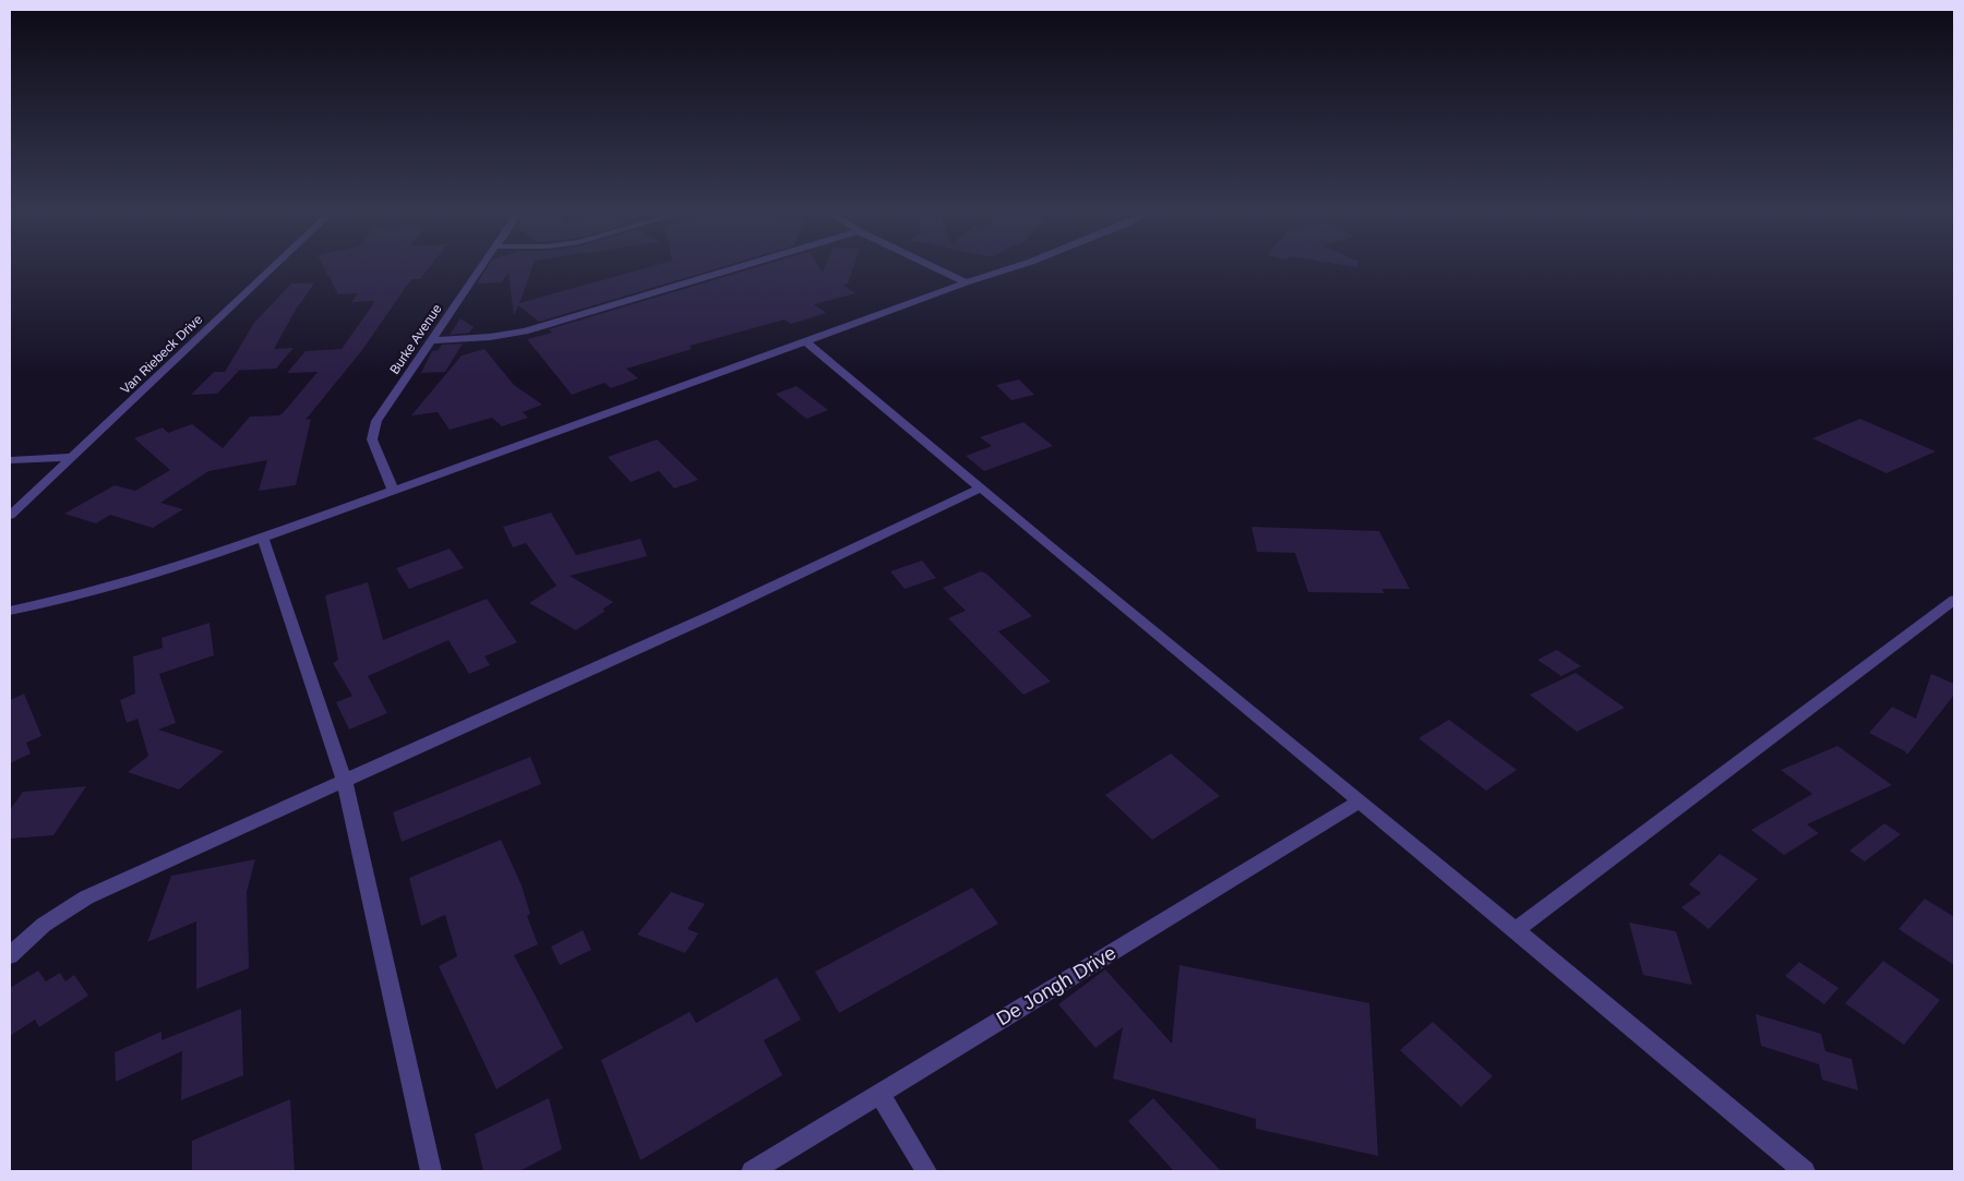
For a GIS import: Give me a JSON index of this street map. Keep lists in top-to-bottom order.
{
  "streets": {
    "street": ["Burke Avenue", "Van Riebeck Drive", "De Jongh Drive"]
  }
}
